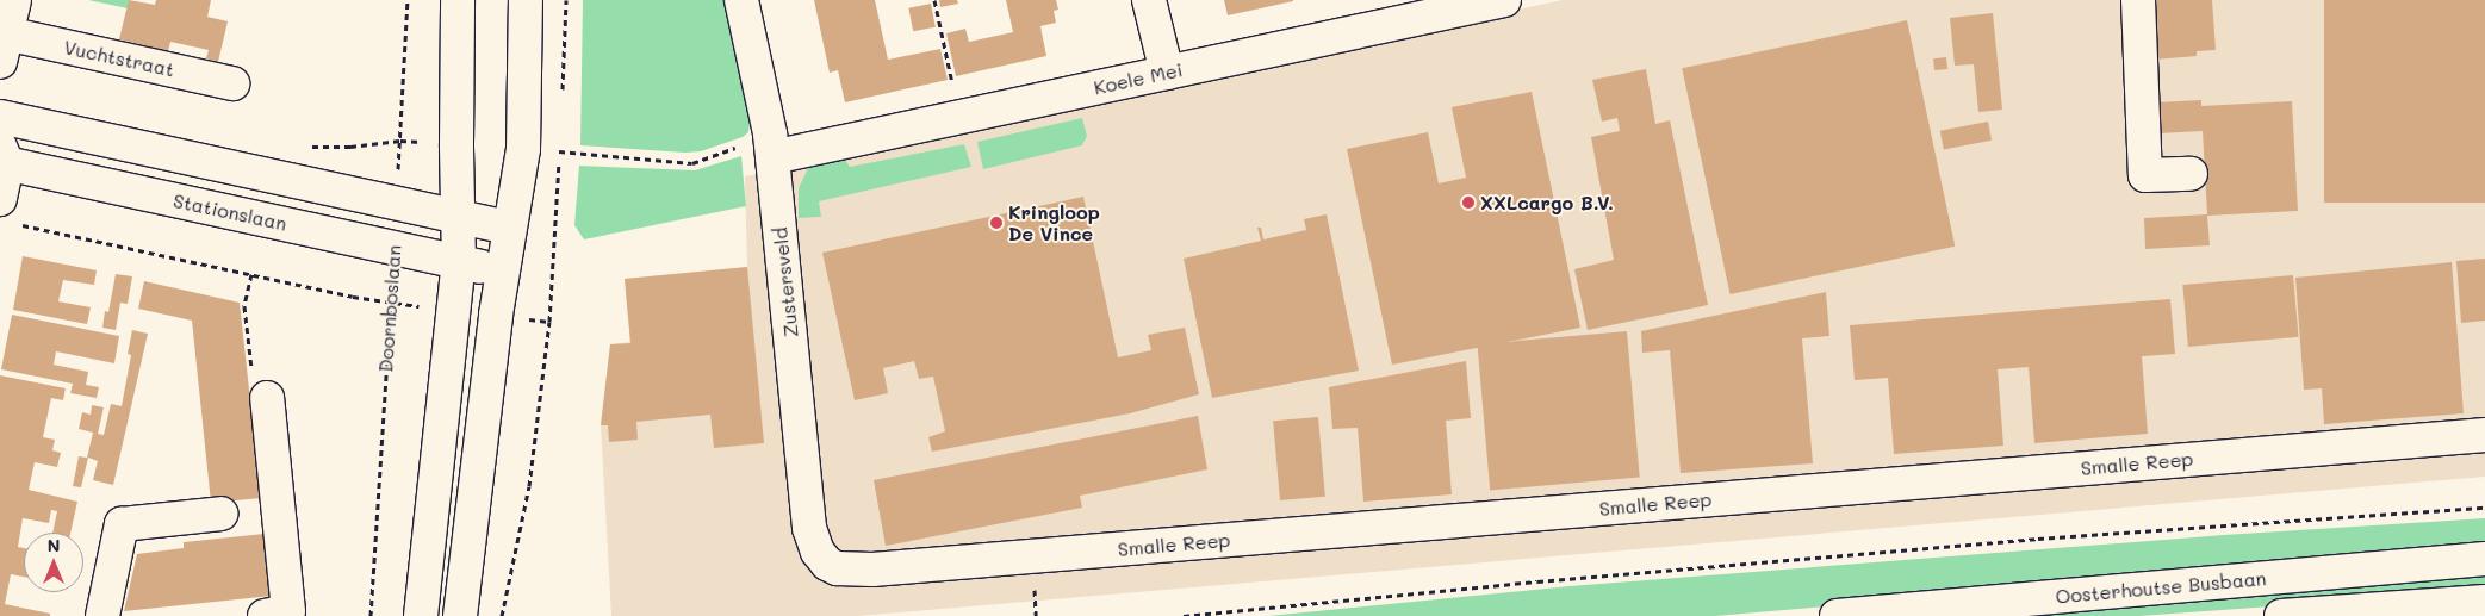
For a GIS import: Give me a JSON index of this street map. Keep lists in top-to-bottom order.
{
  "streets": {
    "street": [
      "Vuchtstraat",
      "Koele Mei",
      "Stationslaan",
      "Zustersveld",
      "Smalle Reep",
      "Oosterhoutse Busbaan"
    ],
    "path": ["Doornboslaan"]
  },
  "crossings": [
    ["Koele Mei", "Zustersveld"],
    ["Stationslaan", "Doornboslaan"],
    ["Zustersveld", "Smalle Reep"]
  ],
  "places": ["XXLcargo B.V.", "Kringloop De Vince"],
  "north": "top"
}
